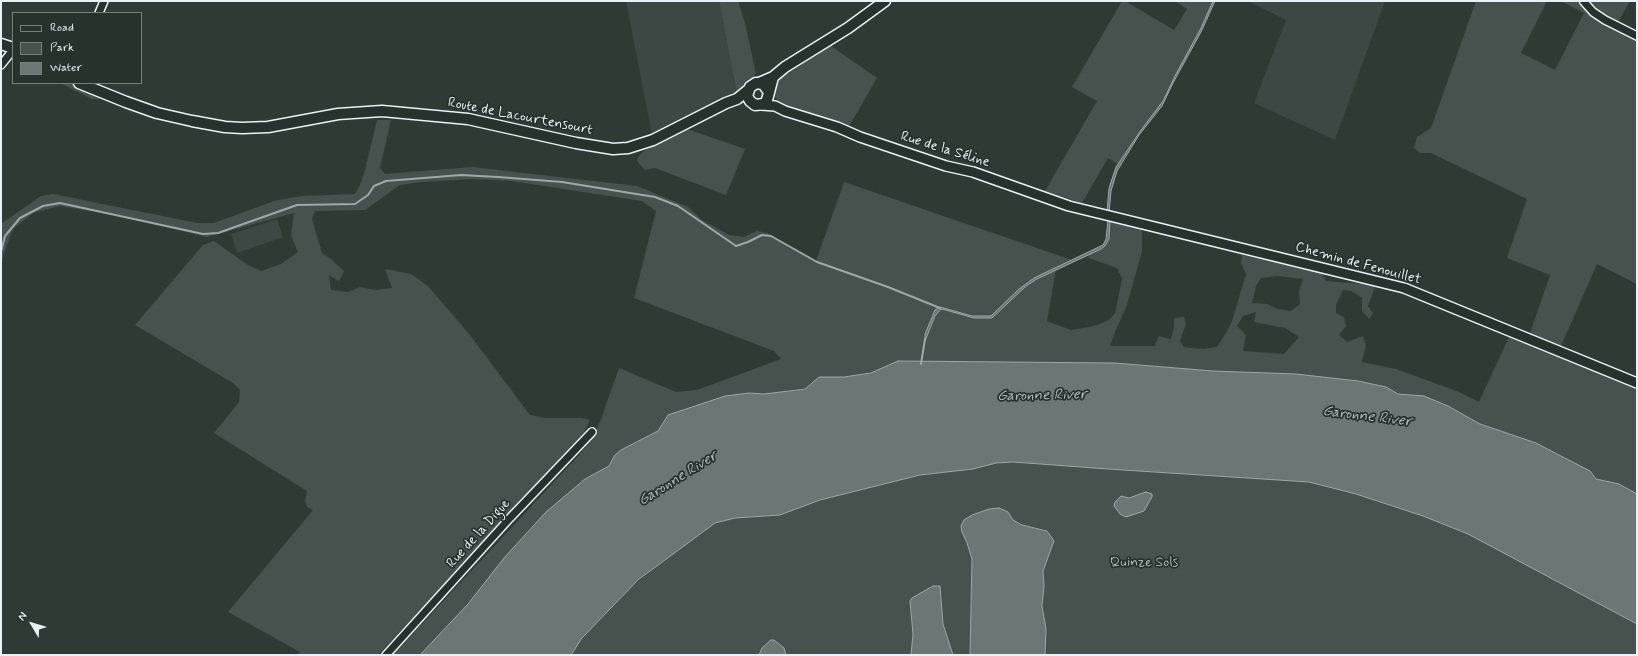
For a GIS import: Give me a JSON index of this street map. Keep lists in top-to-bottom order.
{
  "streets": {
    "main road": ["Route de Lacourtensourt"],
    "street": ["Rue de la Séline", "Chemin de Fenouillet", "Rue de la Digue"]
  },
  "crossings": [
    ["Route de Lacourtensourt", "Rue de la Séline"],
    ["Rue de la Séline", "Chemin de Fenouillet"]
  ],
  "water": ["Garonne River"],
  "parks": ["Quinze Sols"],
  "legend": ["Road", "Park", "Water"],
  "north": "top left"
}
